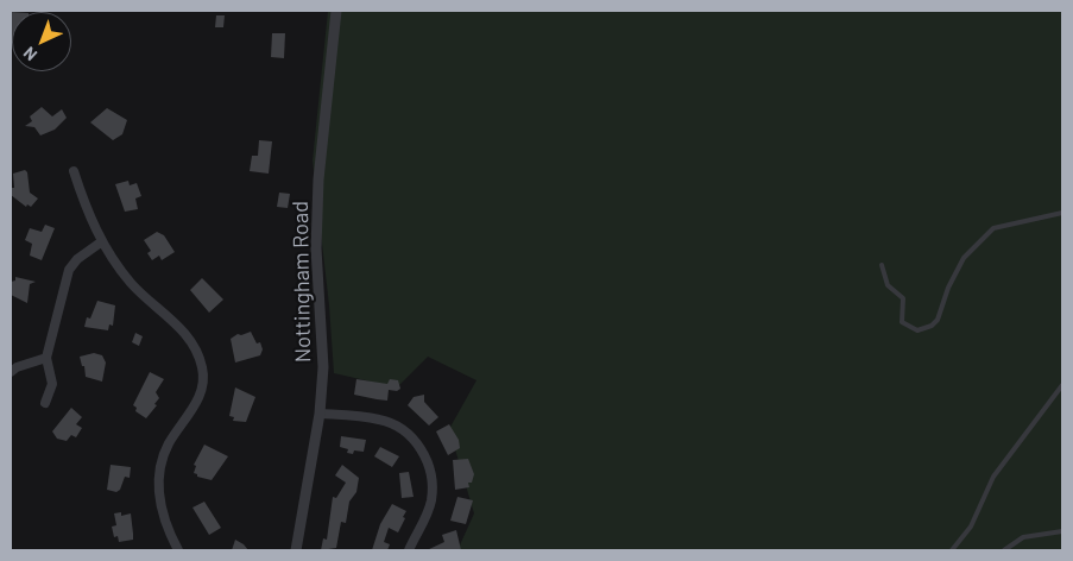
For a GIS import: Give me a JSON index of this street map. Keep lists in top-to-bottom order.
{
  "streets": {
    "street": ["Nottingham Road"]
  },
  "north": "bottom left"
}
